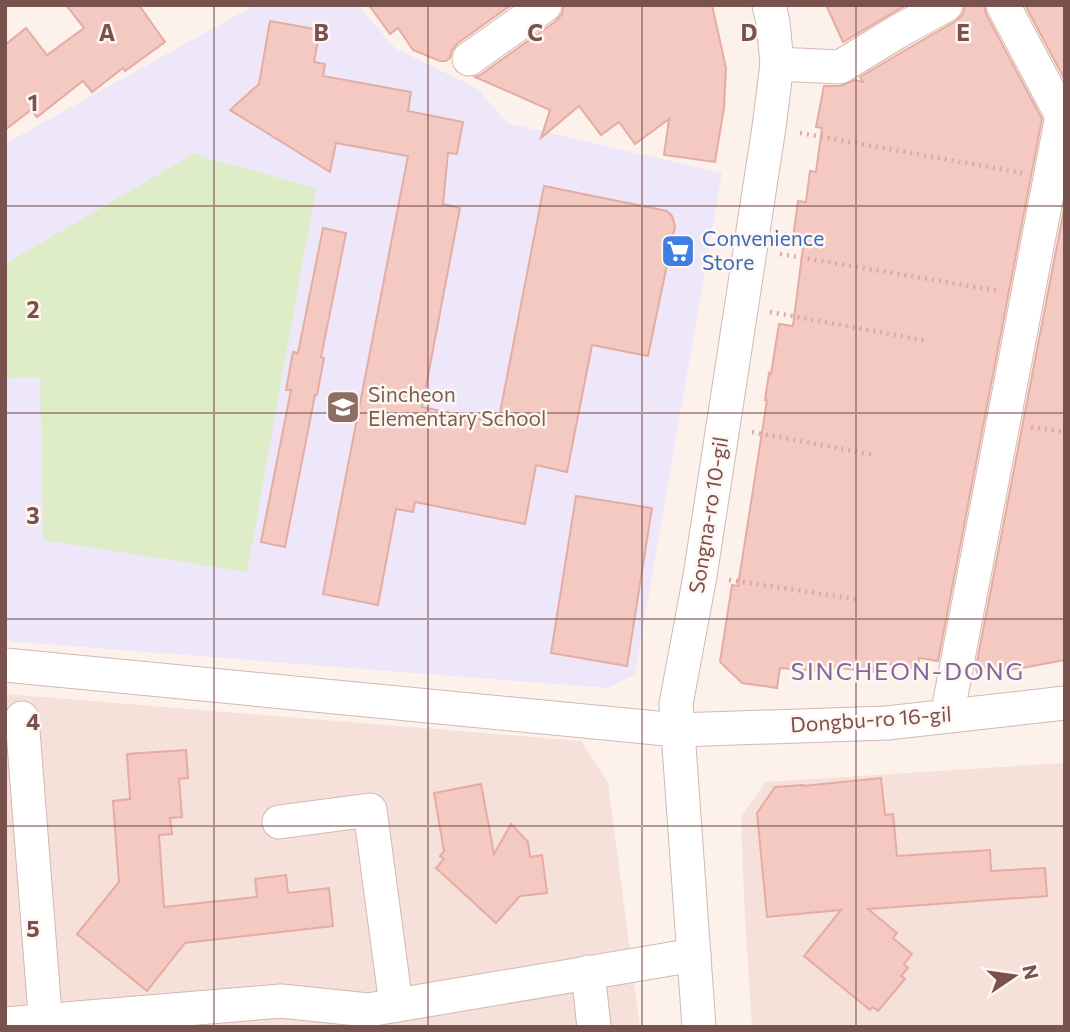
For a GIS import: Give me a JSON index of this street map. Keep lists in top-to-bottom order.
{
  "streets": {
    "street": ["Songna-ro 10-gil", "Dongbu-ro 16-gil"]
  },
  "crossings": [
    ["Songna-ro 10-gil", "Dongbu-ro 16-gil"]
  ],
  "districts": ["SINCHEON-DONG"],
  "places": {
    "supermarket": ["Convenience Store"],
    "school or university": ["Sincheon Elementary School"]
  },
  "north": "right",
  "grid": {
    "columns": [
      "A",
      "B",
      "C",
      "D",
      "E"
    ],
    "rows": [
      "1",
      "2",
      "3",
      "4",
      "5"
    ]
  }
}
